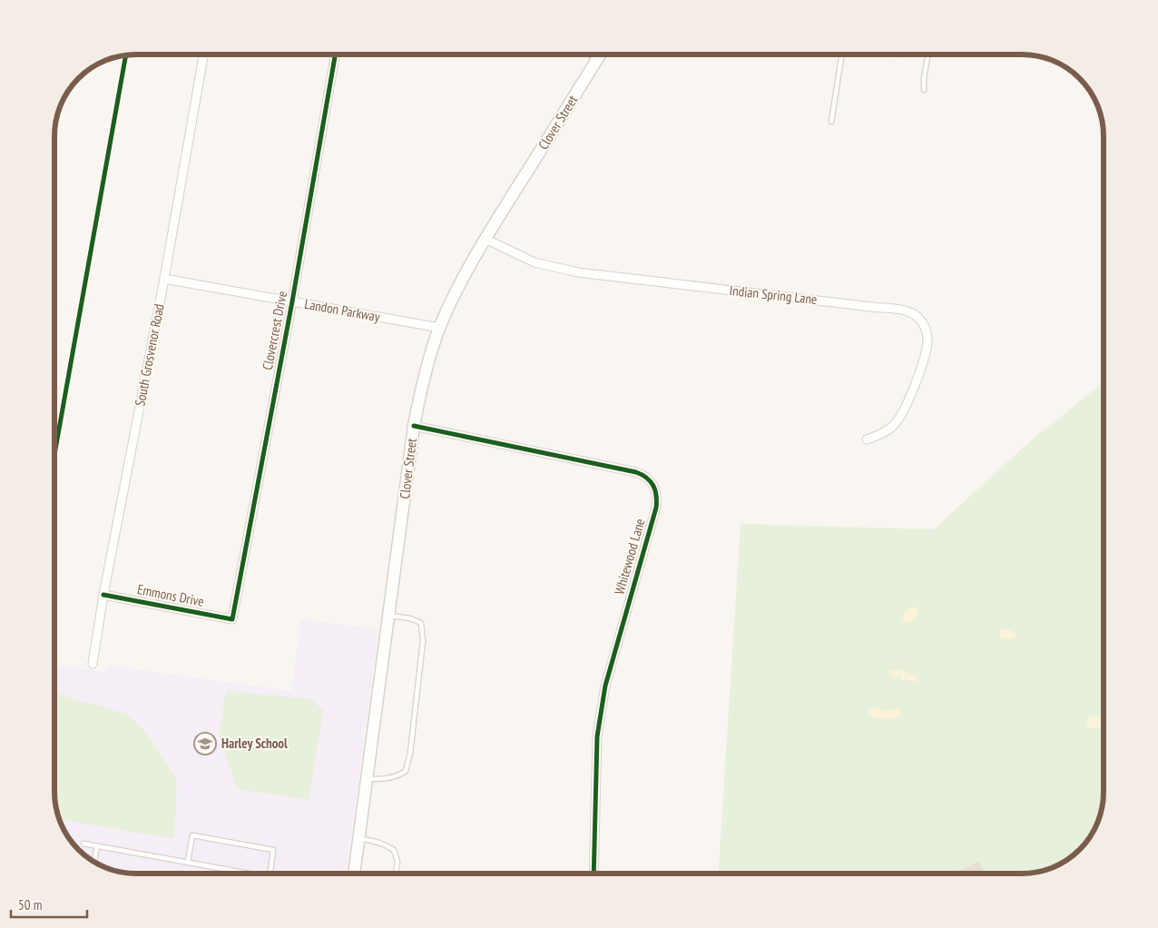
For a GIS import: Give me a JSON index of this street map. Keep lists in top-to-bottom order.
{
  "streets": {
    "main road": ["Clover Street"],
    "street": [
      "Indian Spring Lane",
      "Landon Parkway",
      "Clovercrest Drive",
      "South Grosvenor Road",
      "Whitewood Lane",
      "Emmons Drive"
    ]
  },
  "crossings": [
    ["Clover Street", "Indian Spring Lane"],
    ["Clover Street", "Landon Parkway"],
    ["Clover Street", "Whitewood Lane"],
    ["Landon Parkway", "Clovercrest Drive"],
    ["Landon Parkway", "South Grosvenor Road"],
    ["Clovercrest Drive", "Emmons Drive"],
    ["South Grosvenor Road", "Emmons Drive"]
  ],
  "places": {
    "school or university": ["Harley School"]
  },
  "scale_bar": "50 m"
}
